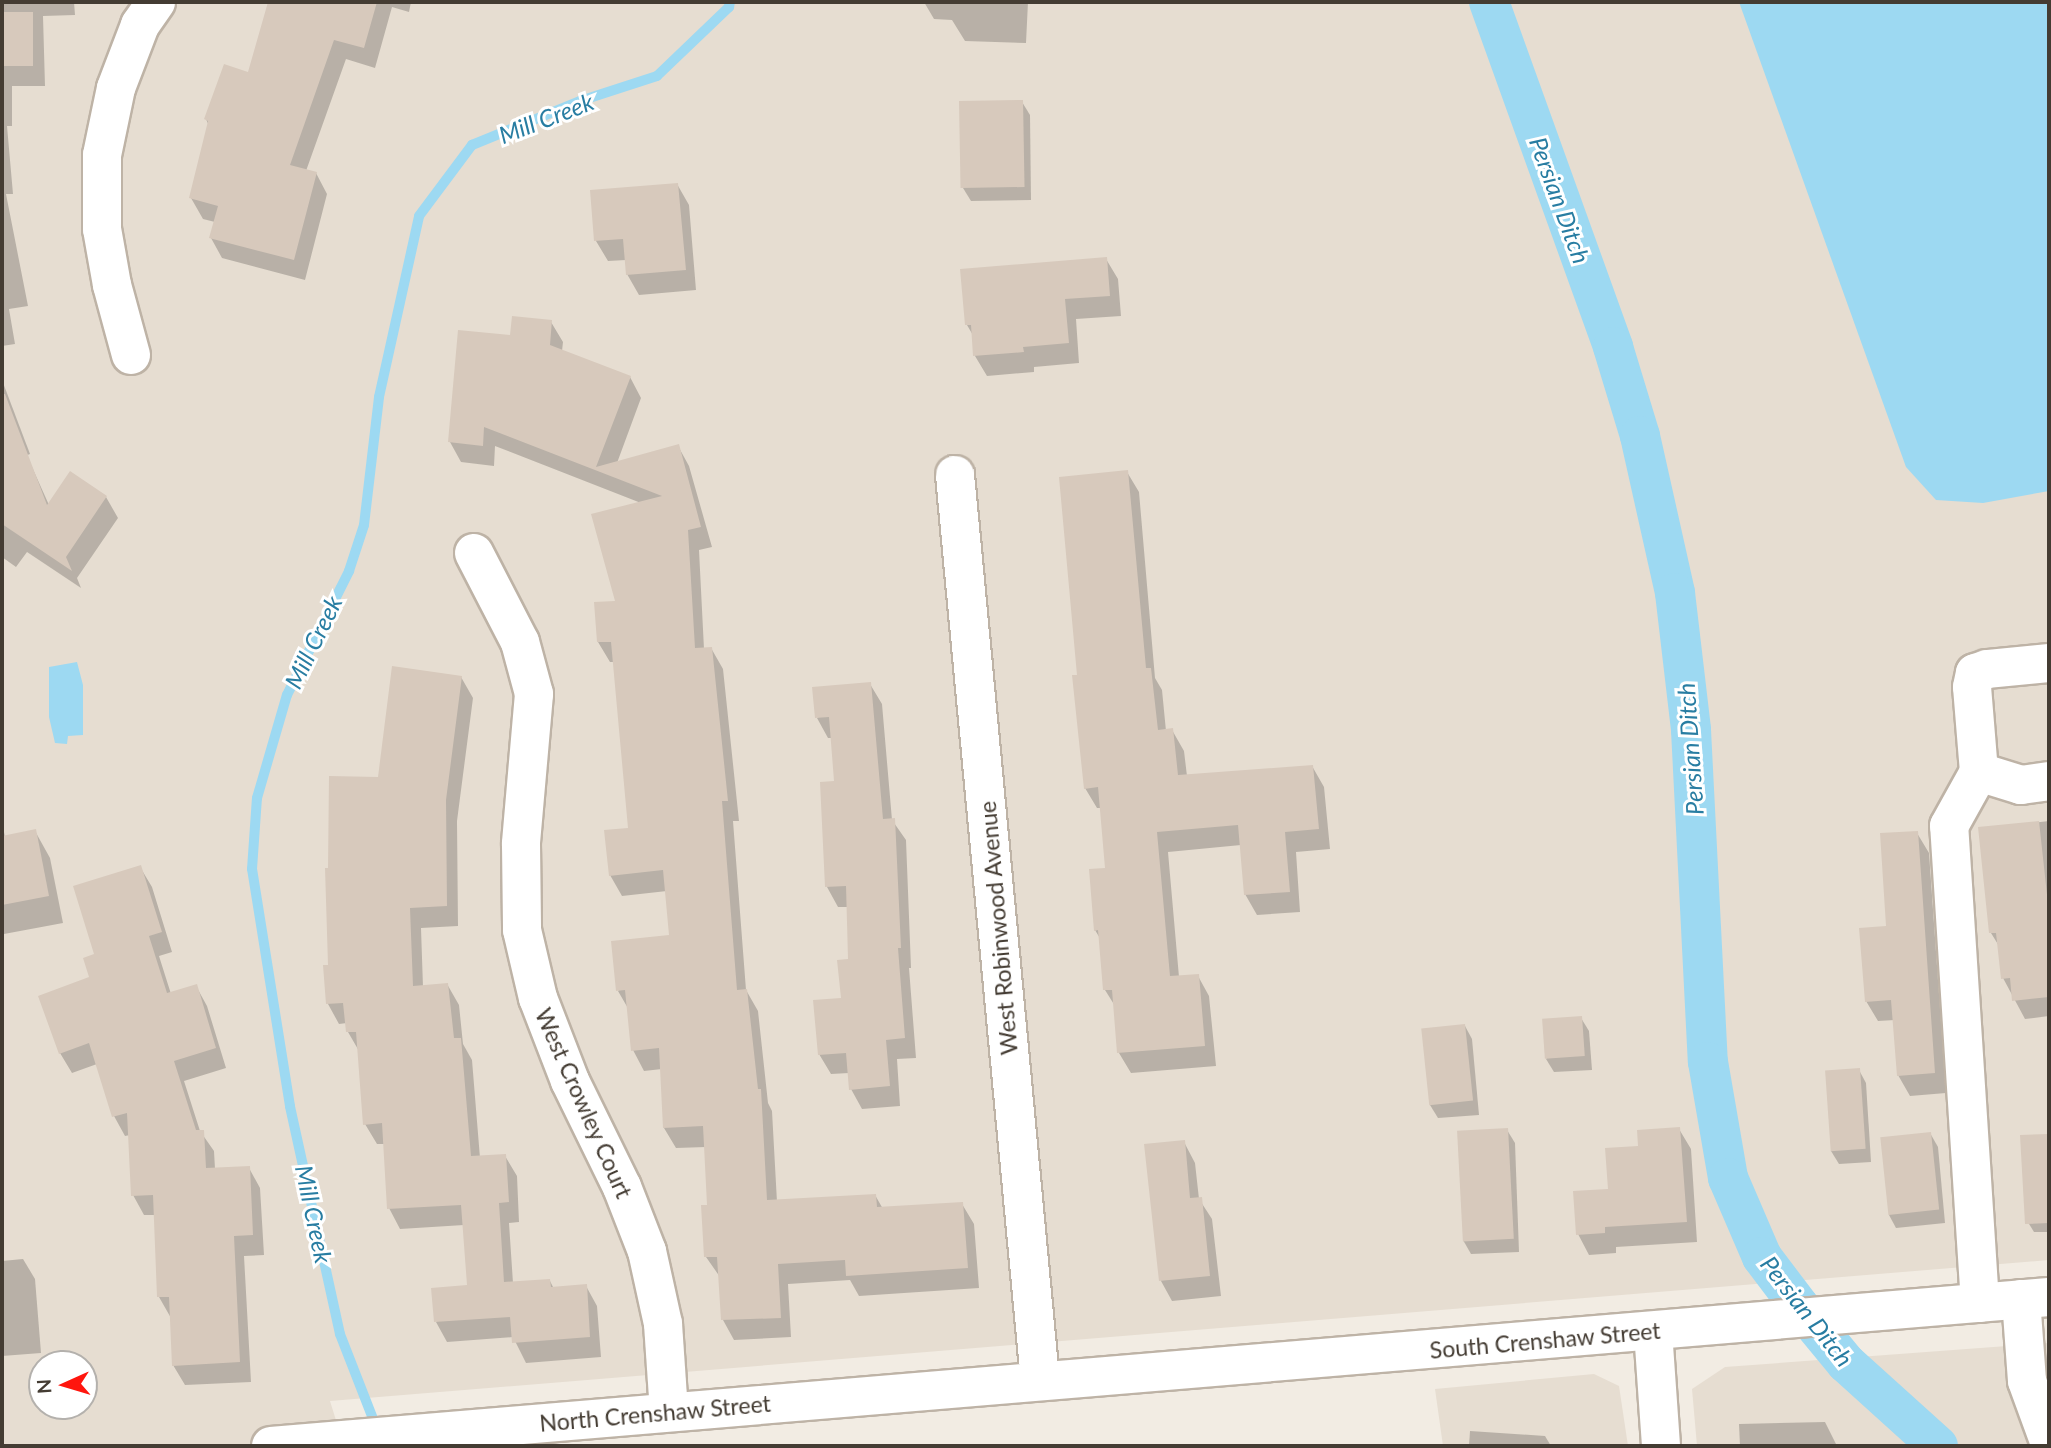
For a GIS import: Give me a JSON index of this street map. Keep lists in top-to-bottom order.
{
  "streets": {
    "street": [
      "West Robinwood Avenue",
      "West Crowley Court",
      "South Crenshaw Street",
      "North Crenshaw Street"
    ]
  },
  "crossings": [
    ["West Robinwood Avenue", "South Crenshaw Street"],
    ["West Robinwood Avenue", "North Crenshaw Street"],
    ["West Crowley Court", "North Crenshaw Street"],
    ["South Crenshaw Street", "North Crenshaw Street"]
  ],
  "water": ["Mill Creek", "Persian Ditch"],
  "north": "left"
}
